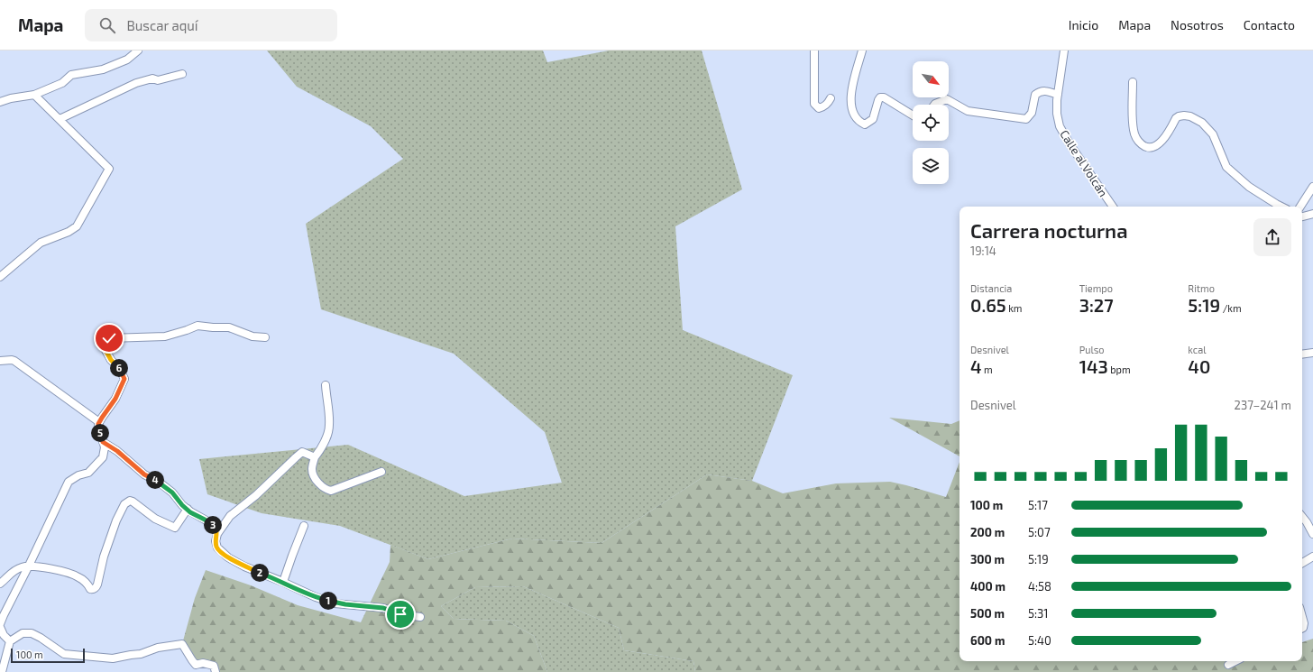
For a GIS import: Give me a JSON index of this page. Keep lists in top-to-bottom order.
{
  "streets": {
    "street": ["Calle al Volcán"]
  },
  "scale_bar": "100 m",
  "north": "bottom right",
  "page": {
    "header": "Mapa",
    "search": "Buscar aquí",
    "nav": [
      "Inicio",
      "Mapa",
      "Nosotros",
      "Contacto"
    ],
    "heading": ["Carrera nocturna", "19:14"],
    "stats": [
      ["Distancia", "0.65 km"],
      ["Tiempo", "3:27"],
      ["Ritmo", "5:19 /km"],
      ["Desnivel", "4 m"],
      ["Pulso", "143 bpm"],
      ["kcal", "40"]
    ],
    "pins": [
      "6",
      "5",
      "4",
      "3",
      "2",
      "1"
    ],
    "chart": ["Desnivel", "237–241 m"],
    "list": [
      {
        "name": "100 m",
        "note": "5:17"
      },
      {
        "name": "200 m",
        "note": "5:07"
      },
      {
        "name": "300 m",
        "note": "5:19"
      },
      {
        "name": "400 m",
        "note": "4:58"
      },
      {
        "name": "500 m",
        "note": "5:31"
      },
      {
        "name": "600 m",
        "note": "5:40"
      }
    ],
    "scale": "100 m"
  }
}
